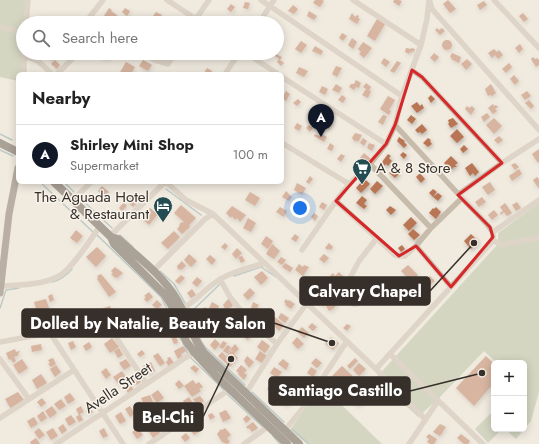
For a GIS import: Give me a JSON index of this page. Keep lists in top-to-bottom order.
{
  "streets": {
    "street": ["Avella Street"]
  },
  "places": {
    "supermarket": ["A & 8 Store"],
    "hotel": ["The Aguada Hotel & Restaurant"],
    "other": [
      "Calvary Chapel",
      "Dolled by Natalie, Beauty Salon",
      "Bel-Chi",
      "Santiago Castillo"
    ]
  },
  "page": {
    "search": "Search here",
    "heading": "Nearby",
    "pins": "A",
    "list": [
      {
        "mark": "A",
        "name": "Shirley Mini Shop",
        "note": "Supermarket",
        "value": "100 m"
      }
    ],
    "map_buttons": ["+", "−"]
  }
}
